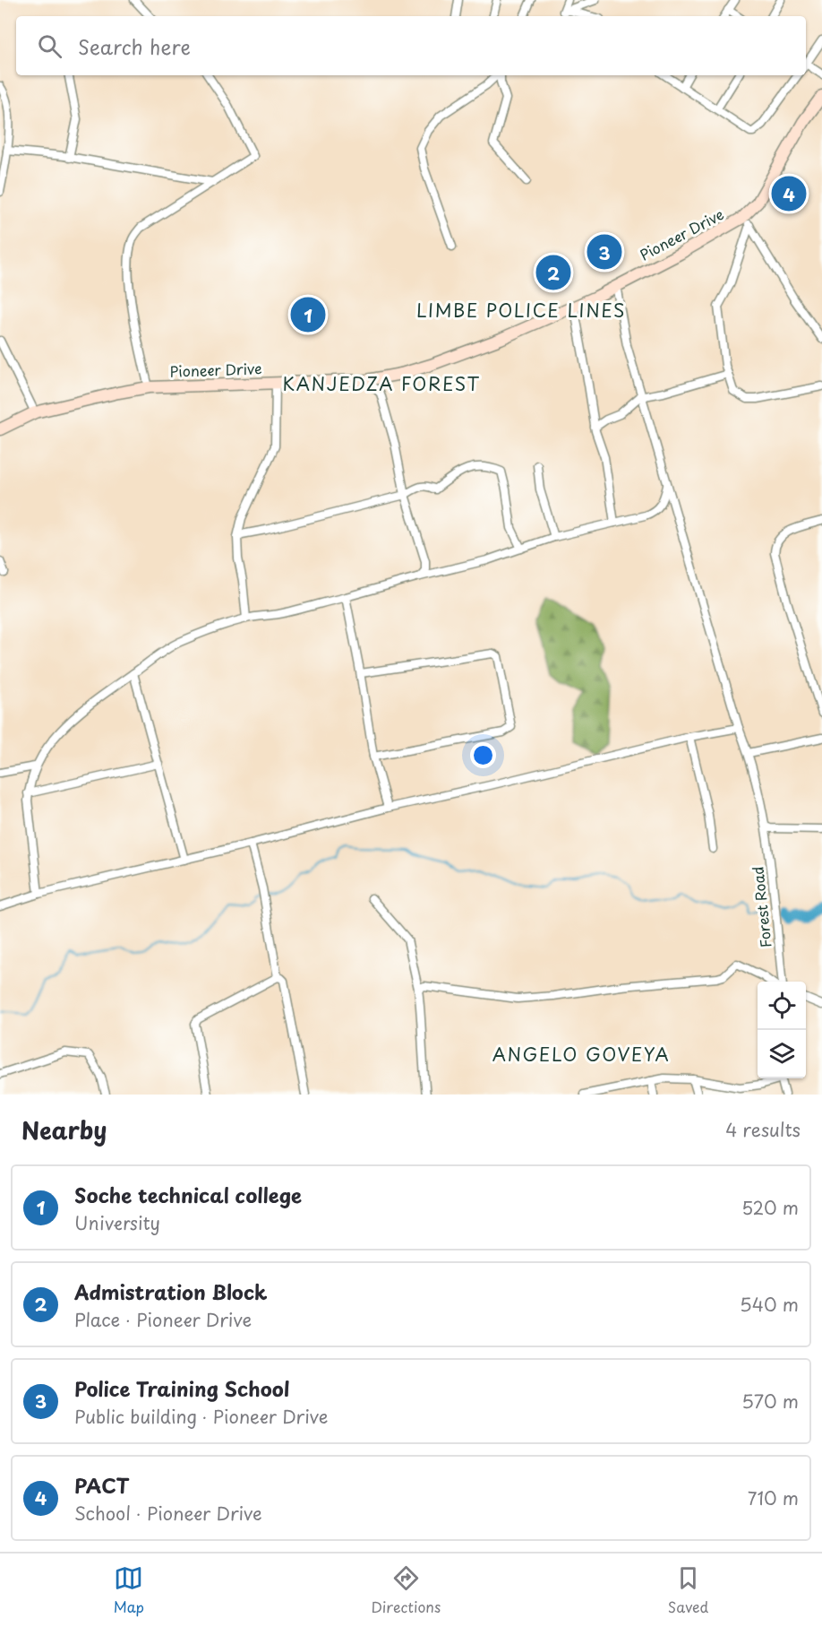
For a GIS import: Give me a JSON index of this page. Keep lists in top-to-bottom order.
{
  "streets": {
    "street": ["Pioneer Drive", "Forest Road"]
  },
  "crossings": [
    ["Pioneer Drive", "Forest Road"]
  ],
  "districts": ["LIMBE POLICE LINES", "KANJEDZA FOREST", "ANGELO GOVEYA"],
  "page": {
    "search": "Search here",
    "pins": [
      "4",
      "3",
      "2",
      "1"
    ],
    "heading": ["Nearby", "4 results"],
    "list": [
      {
        "mark": "1",
        "name": "Soche technical college",
        "note": "University",
        "value": "520 m"
      },
      {
        "mark": "2",
        "name": "Admistration Block",
        "note": "Place · Pioneer Drive",
        "value": "540 m"
      },
      {
        "mark": "3",
        "name": "Police Training School",
        "note": "Public building · Pioneer Drive",
        "value": "570 m"
      },
      {
        "mark": "4",
        "name": "PACT",
        "note": "School · Pioneer Drive",
        "value": "710 m"
      }
    ],
    "nav": ["Map", "Directions", "Saved"]
  }
}
